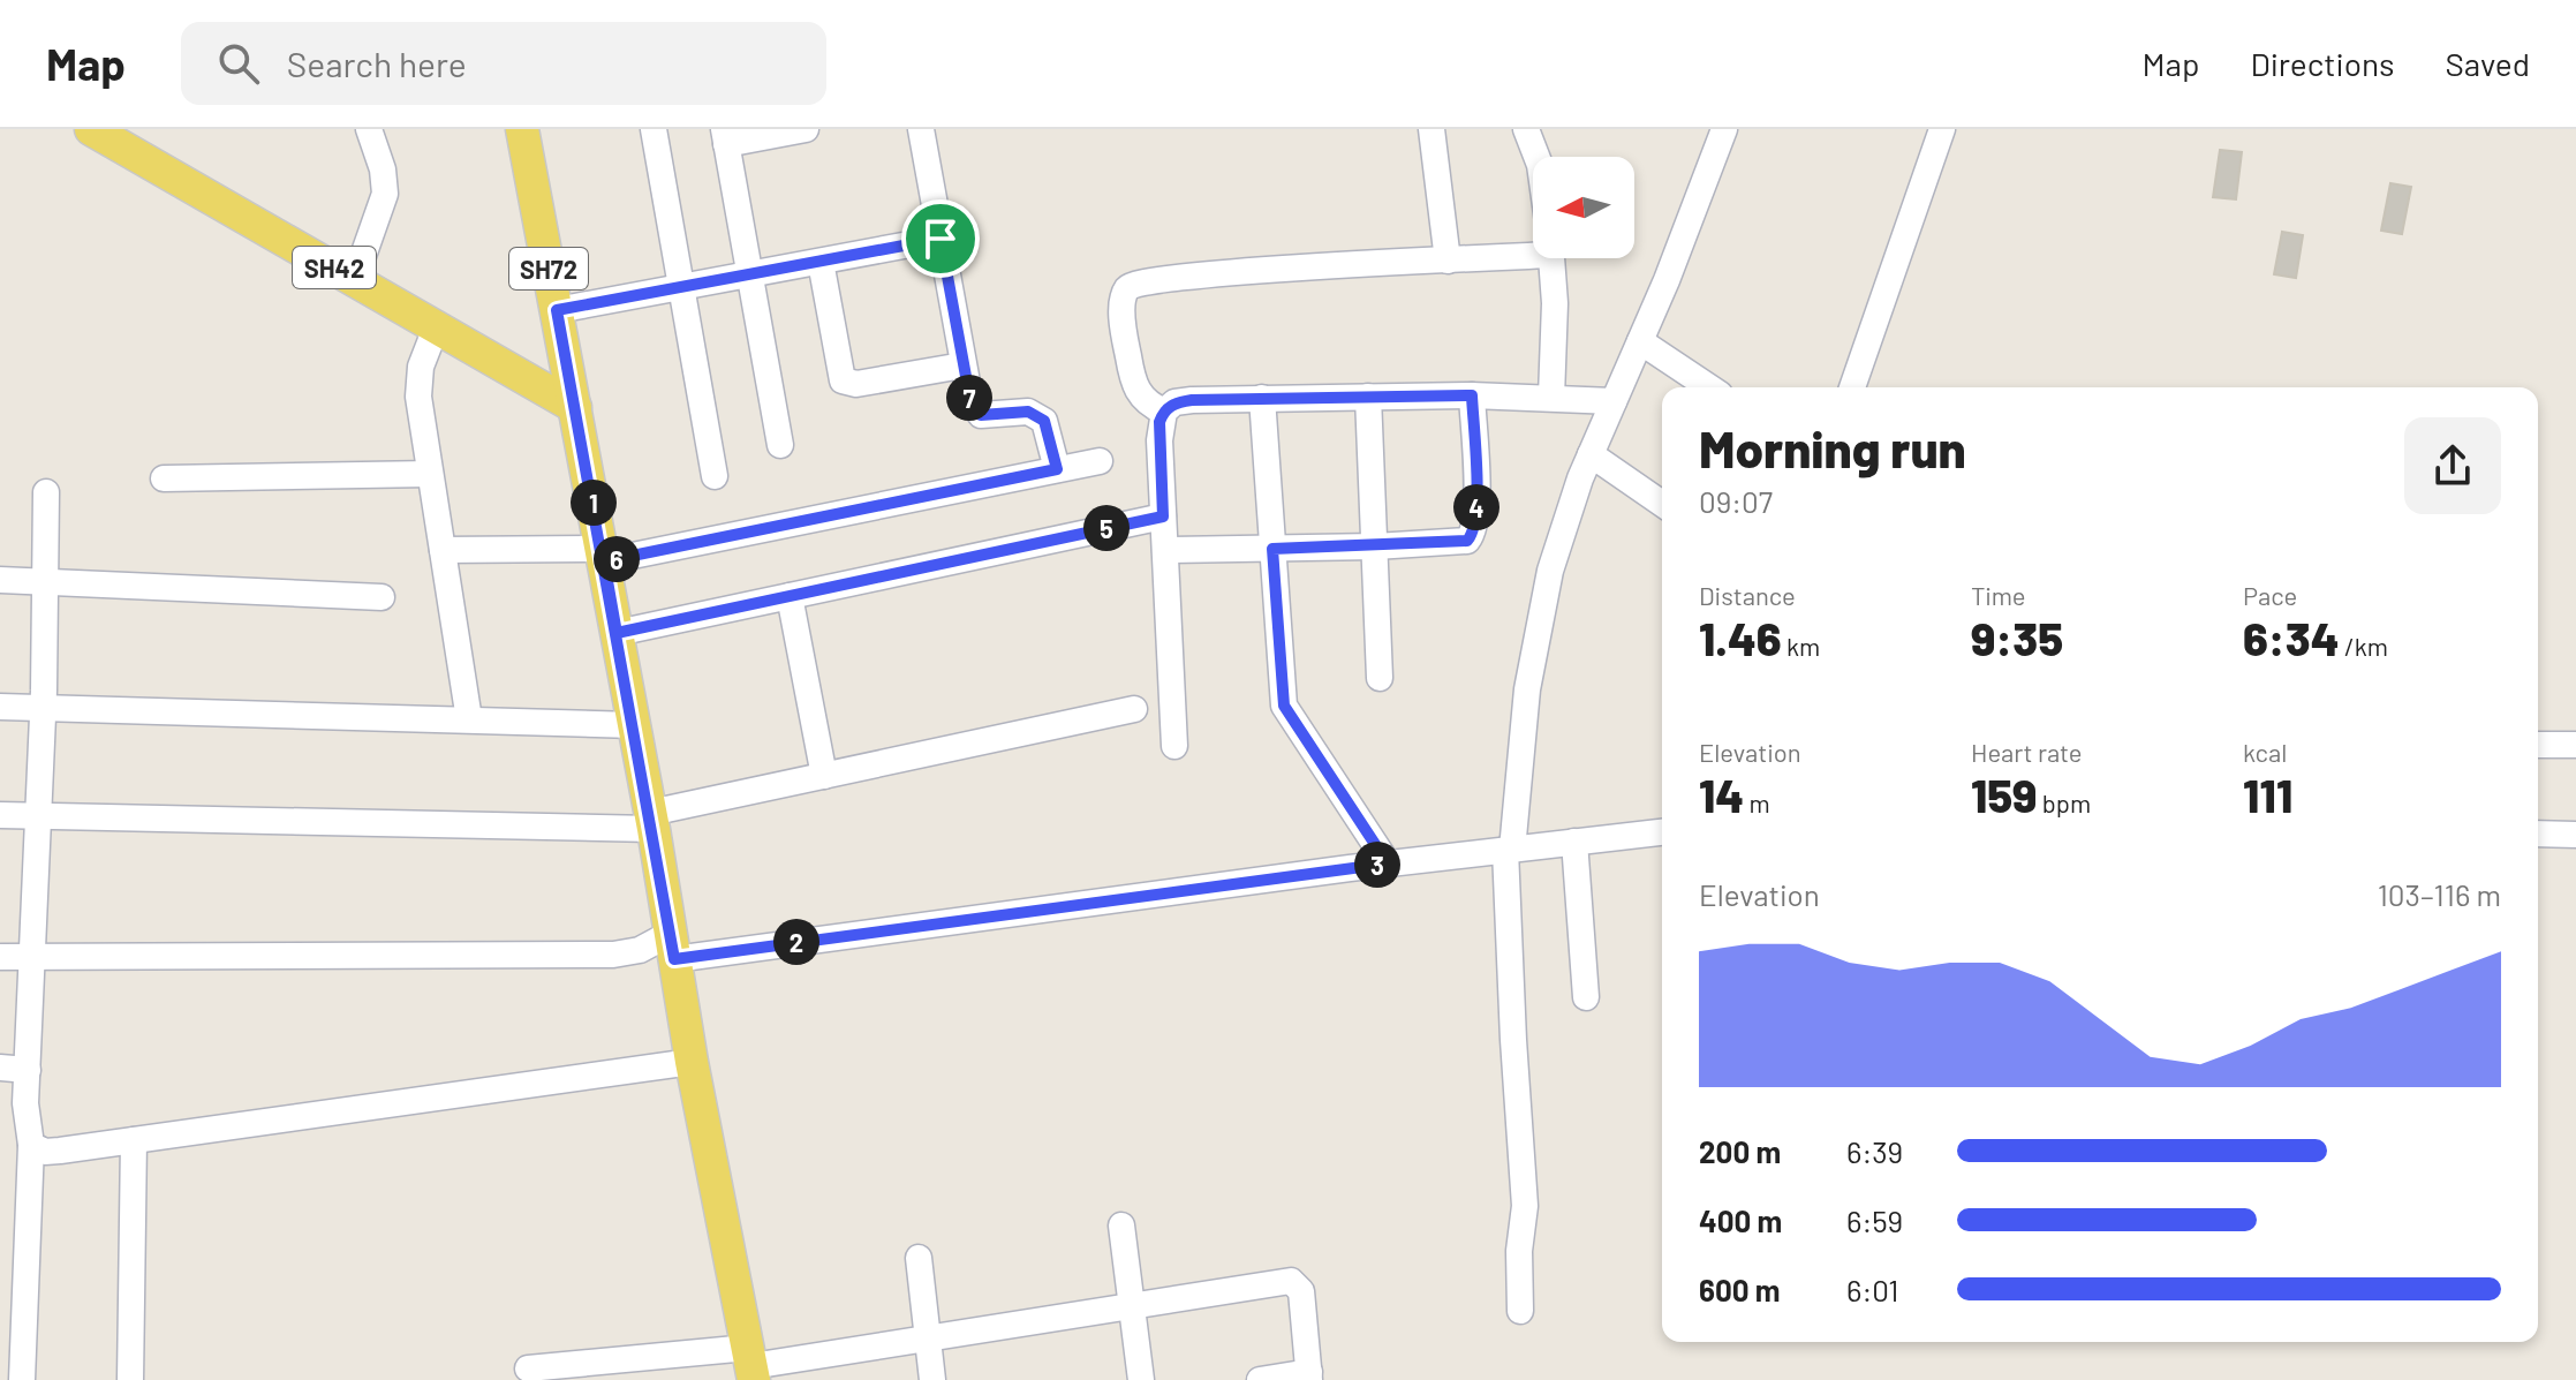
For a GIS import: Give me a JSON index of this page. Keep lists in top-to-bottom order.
{
  "streets": {
    "main road": ["SH42", "SH72"]
  },
  "crossings": [
    ["SH42", "SH72"]
  ],
  "north": "left",
  "page": {
    "header": "Map",
    "search": "Search here",
    "nav": ["Map", "Directions", "Saved"],
    "pins": [
      "7",
      "1",
      "4",
      "5",
      "6",
      "3",
      "2"
    ],
    "heading": ["Morning run", "09:07"],
    "stats": [
      ["Distance", "1.46 km"],
      ["Time", "9:35"],
      ["Pace", "6:34 /km"],
      ["Elevation", "14 m"],
      ["Heart rate", "159 bpm"],
      ["kcal", "111"]
    ],
    "chart": ["Elevation", "103–116 m"],
    "list": [
      {
        "name": "200 m",
        "note": "6:39"
      },
      {
        "name": "400 m",
        "note": "6:59"
      },
      {
        "name": "600 m",
        "note": "6:01"
      }
    ]
  }
}
